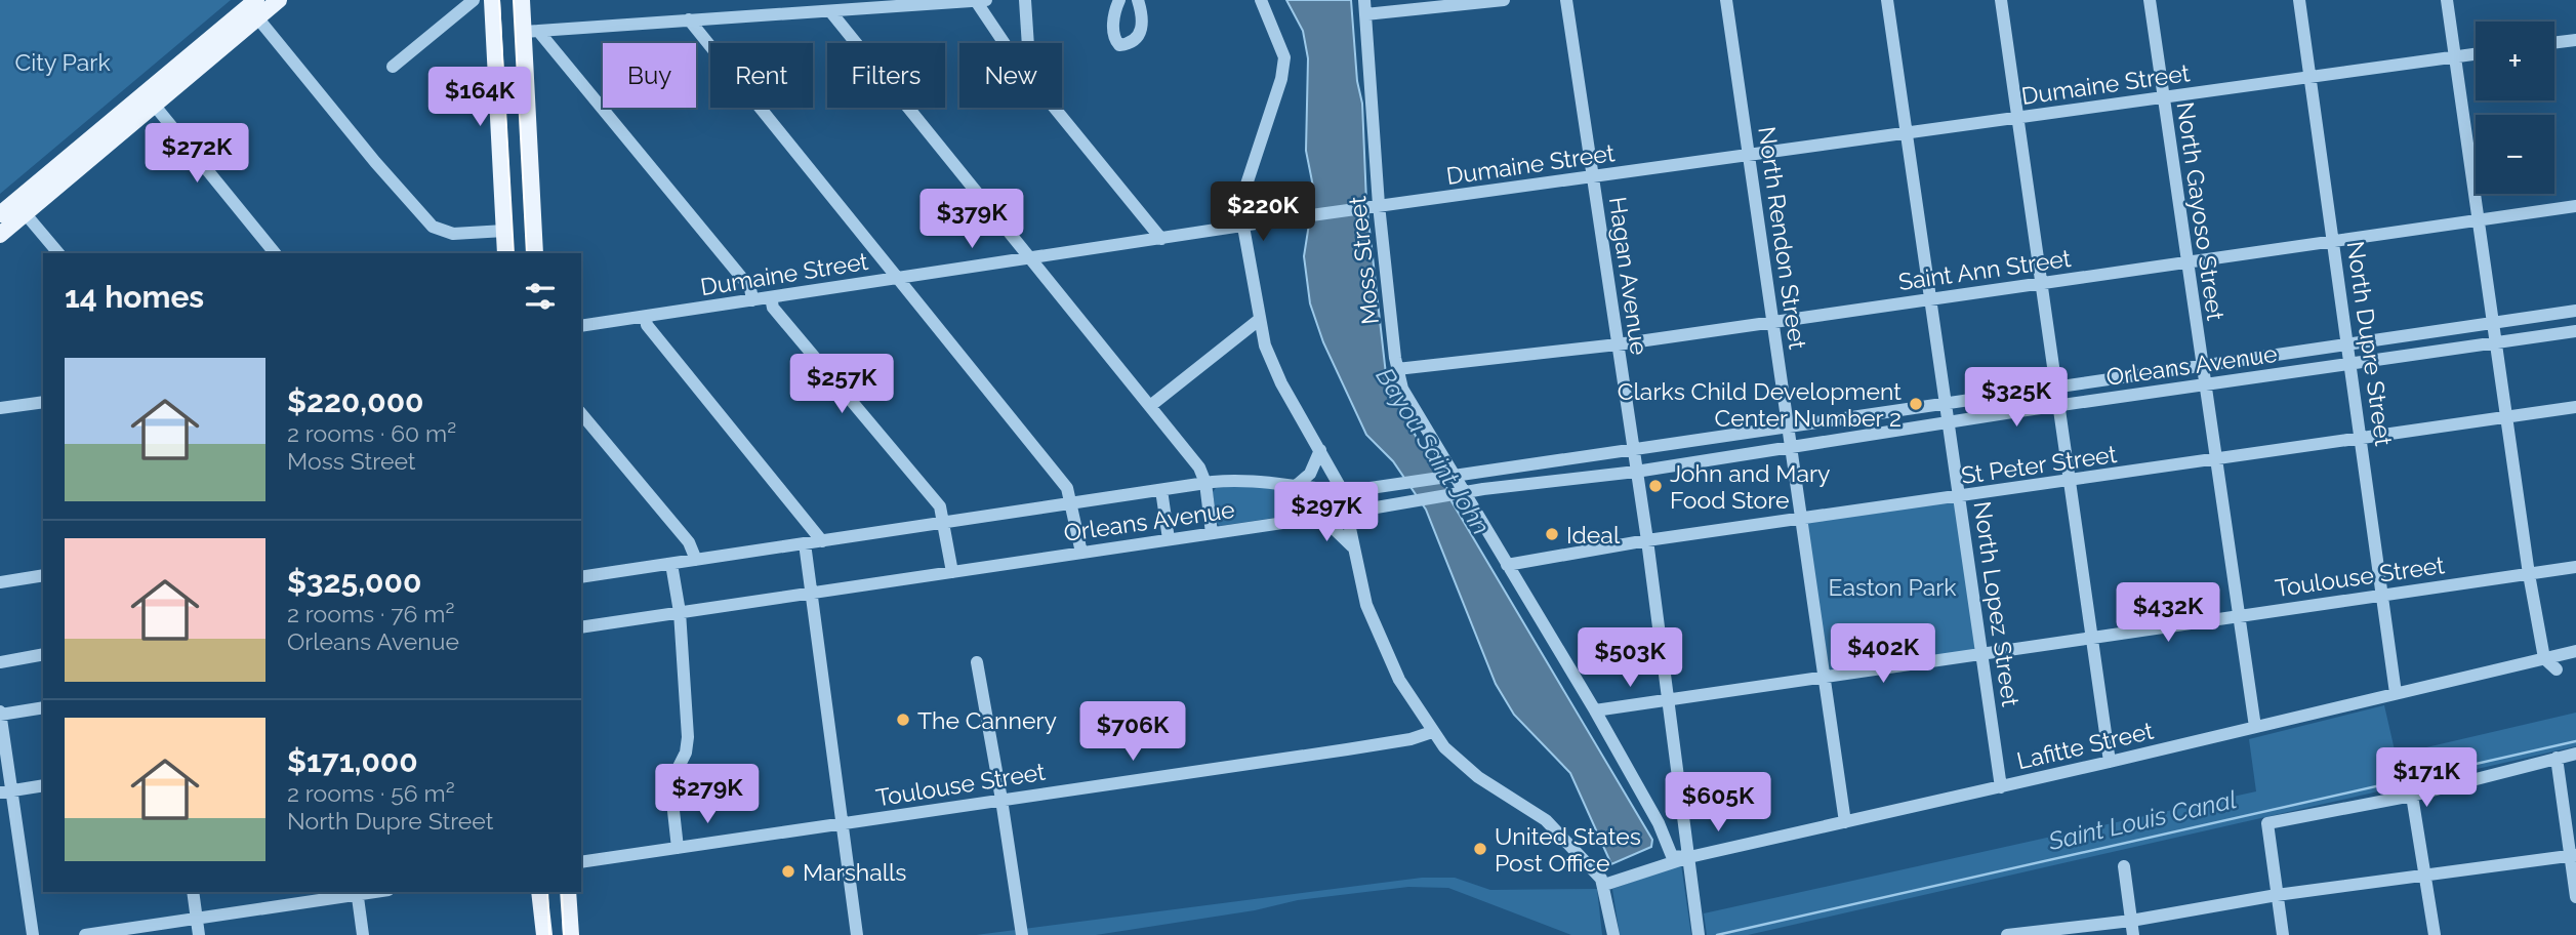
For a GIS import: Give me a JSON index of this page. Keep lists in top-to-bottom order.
{
  "streets": {
    "street": [
      "Dumaine Street",
      "North Gayoso Street",
      "North Rendon Street",
      "Moss Street",
      "Saint Ann Street",
      "Hagan Avenue",
      "North Dupre Street",
      "Orleans Avenue",
      "St Peter Street",
      "Toulouse Street",
      "North Lopez Street",
      "Lafitte Street"
    ]
  },
  "crossings": [
    ["Dumaine Street", "North Gayoso Street"],
    ["Dumaine Street", "North Rendon Street"],
    ["Dumaine Street", "Moss Street"],
    ["Dumaine Street", "Hagan Avenue"],
    ["Dumaine Street", "North Dupre Street"],
    ["Dumaine Street", "North Lopez Street"],
    ["North Gayoso Street", "Saint Ann Street"],
    ["North Gayoso Street", "Orleans Avenue"],
    ["North Gayoso Street", "St Peter Street"],
    ["North Gayoso Street", "Toulouse Street"],
    ["North Gayoso Street", "Lafitte Street"],
    ["North Rendon Street", "Saint Ann Street"],
    ["North Rendon Street", "Orleans Avenue"],
    ["North Rendon Street", "St Peter Street"],
    ["North Rendon Street", "Toulouse Street"],
    ["North Rendon Street", "Lafitte Street"],
    ["Moss Street", "Saint Ann Street"],
    ["Moss Street", "Hagan Avenue"],
    ["Moss Street", "Orleans Avenue"],
    ["Moss Street", "St Peter Street"],
    ["Moss Street", "Toulouse Street"],
    ["Moss Street", "Lafitte Street"],
    ["Saint Ann Street", "Hagan Avenue"],
    ["Saint Ann Street", "North Dupre Street"],
    ["Saint Ann Street", "North Lopez Street"],
    ["Hagan Avenue", "Orleans Avenue"],
    ["Hagan Avenue", "St Peter Street"],
    ["Hagan Avenue", "Toulouse Street"],
    ["Hagan Avenue", "Lafitte Street"],
    ["North Dupre Street", "Orleans Avenue"],
    ["North Dupre Street", "St Peter Street"],
    ["North Dupre Street", "Toulouse Street"],
    ["North Dupre Street", "Lafitte Street"],
    ["Orleans Avenue", "North Lopez Street"],
    ["St Peter Street", "North Lopez Street"],
    ["Toulouse Street", "North Lopez Street"],
    ["North Lopez Street", "Lafitte Street"]
  ],
  "water": ["Bayou Saint John", "Saint Louis Canal"],
  "parks": ["City Park", "Easton Park"],
  "places": [
    "Clarks Child Development Center Number 2",
    "John and Mary Food Store",
    "Ideal",
    "The Cannery",
    "United States Post Office",
    "Marshalls"
  ],
  "page": {
    "map_buttons": ["+", "−"],
    "chip": [
      "Buy",
      "Rent",
      "Filters",
      "New"
    ],
    "price": [
      "$164K",
      "$272K",
      "$220K",
      "$379K",
      "$257K",
      "$325K",
      "$297K",
      "$432K",
      "$402K",
      "$503K",
      "$706K",
      "$171K",
      "$279K",
      "$605K"
    ],
    "heading": "14 homes",
    "list": [
      {
        "name": "$220,000",
        "note": "2 rooms · 60 m² · Moss Street"
      },
      {
        "name": "$325,000",
        "note": "2 rooms · 76 m² · Orleans Avenue"
      },
      {
        "name": "$171,000",
        "note": "2 rooms · 56 m² · North Dupre Street"
      }
    ]
  }
}
